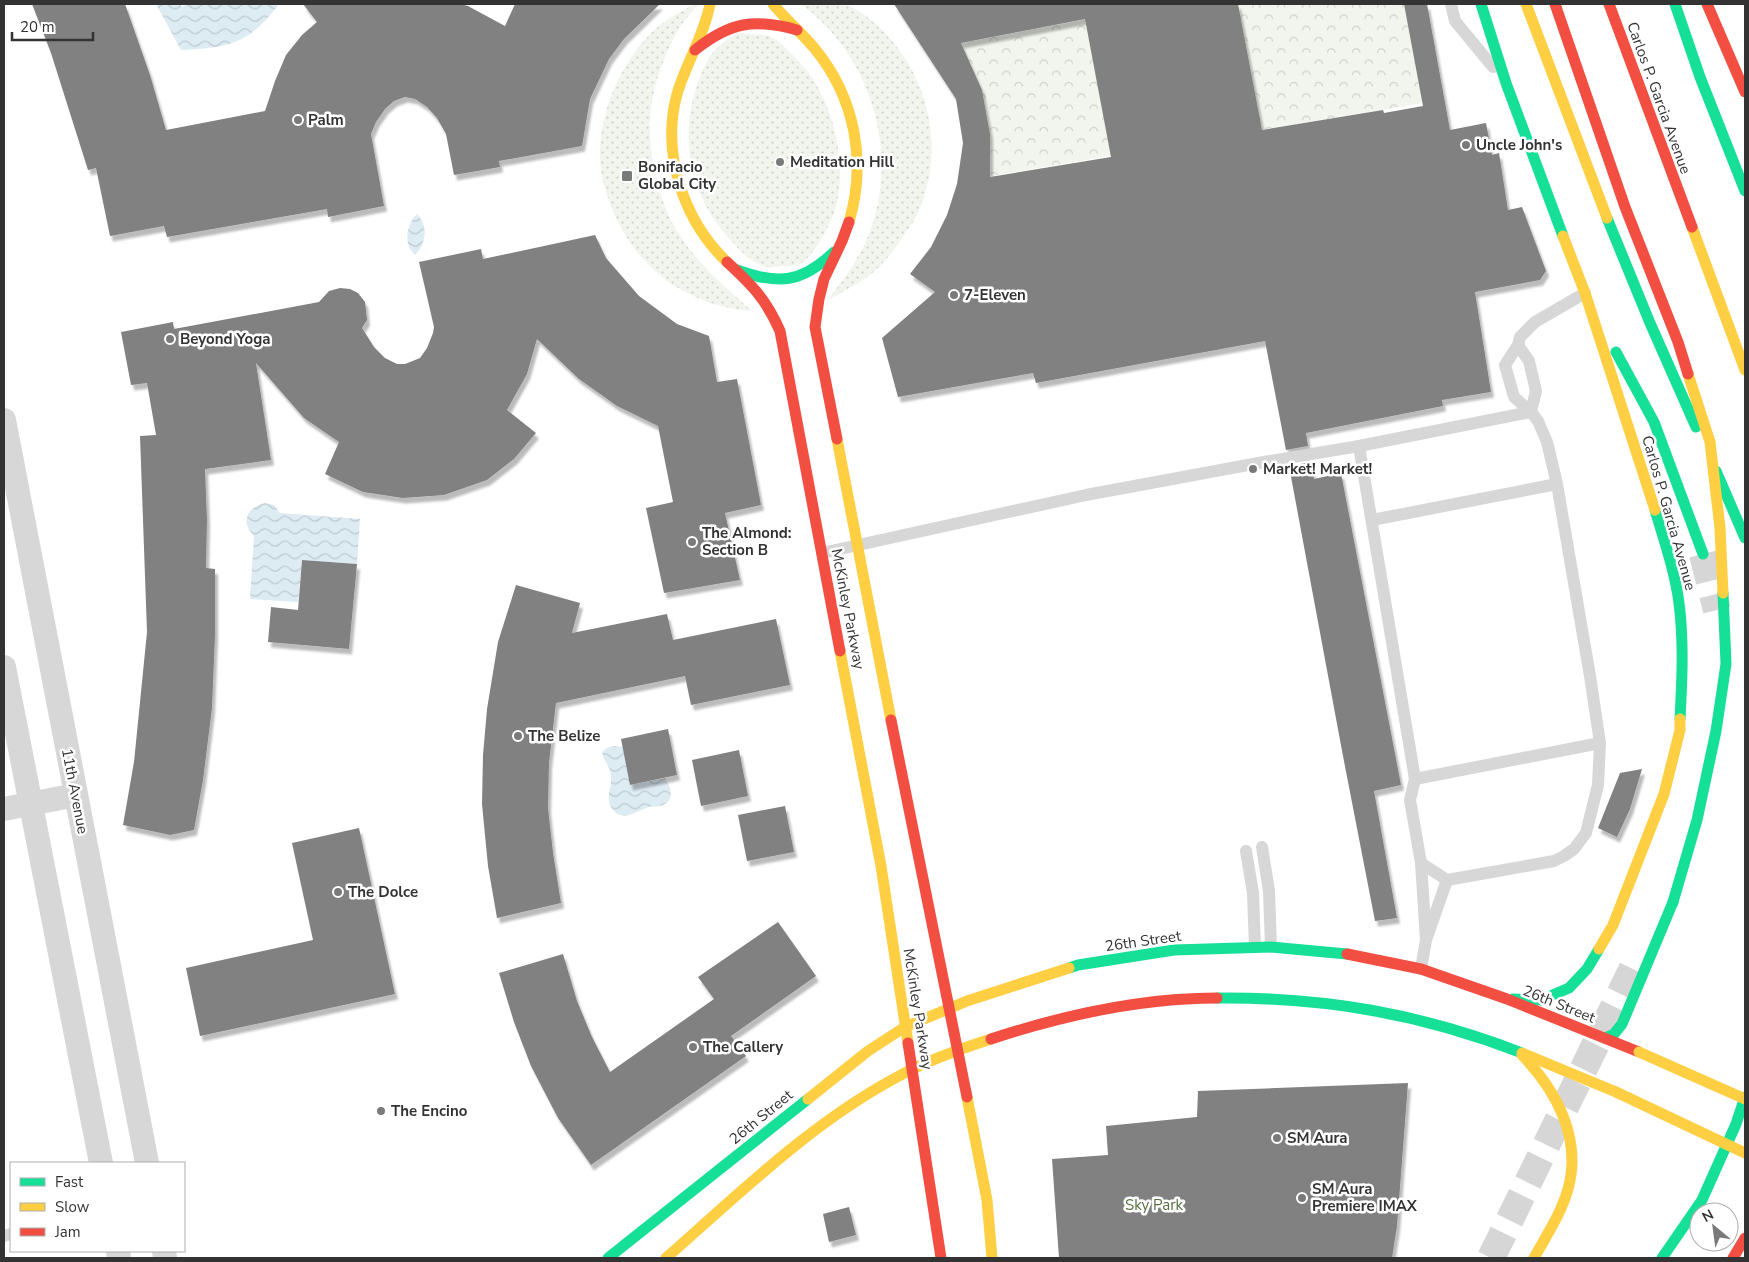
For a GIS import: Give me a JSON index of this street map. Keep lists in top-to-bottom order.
{
  "streets": {
    "main road": ["Carlos P. Garcia Avenue", "McKinley Parkway", "26th Street"],
    "street": ["11th Avenue"]
  },
  "crossings": [
    ["Carlos P. Garcia Avenue", "26th Street"],
    ["McKinley Parkway", "26th Street"]
  ],
  "parks": ["Sky Park"],
  "places": {
    "other": [
      "Palm",
      "Uncle John's",
      "Meditation Hill",
      "7-Eleven",
      "Beyond Yoga",
      "Market! Market!",
      "The Almond: Section B",
      "The Belize",
      "The Dolce",
      "The Callery",
      "The Encino",
      "SM Aura",
      "SM Aura Premiere IMAX"
    ],
    "transit": ["Bonifacio Global City"]
  },
  "legend": ["Fast", "Slow", "Jam"],
  "scale_bar": "20 m",
  "north": "top left"
}
